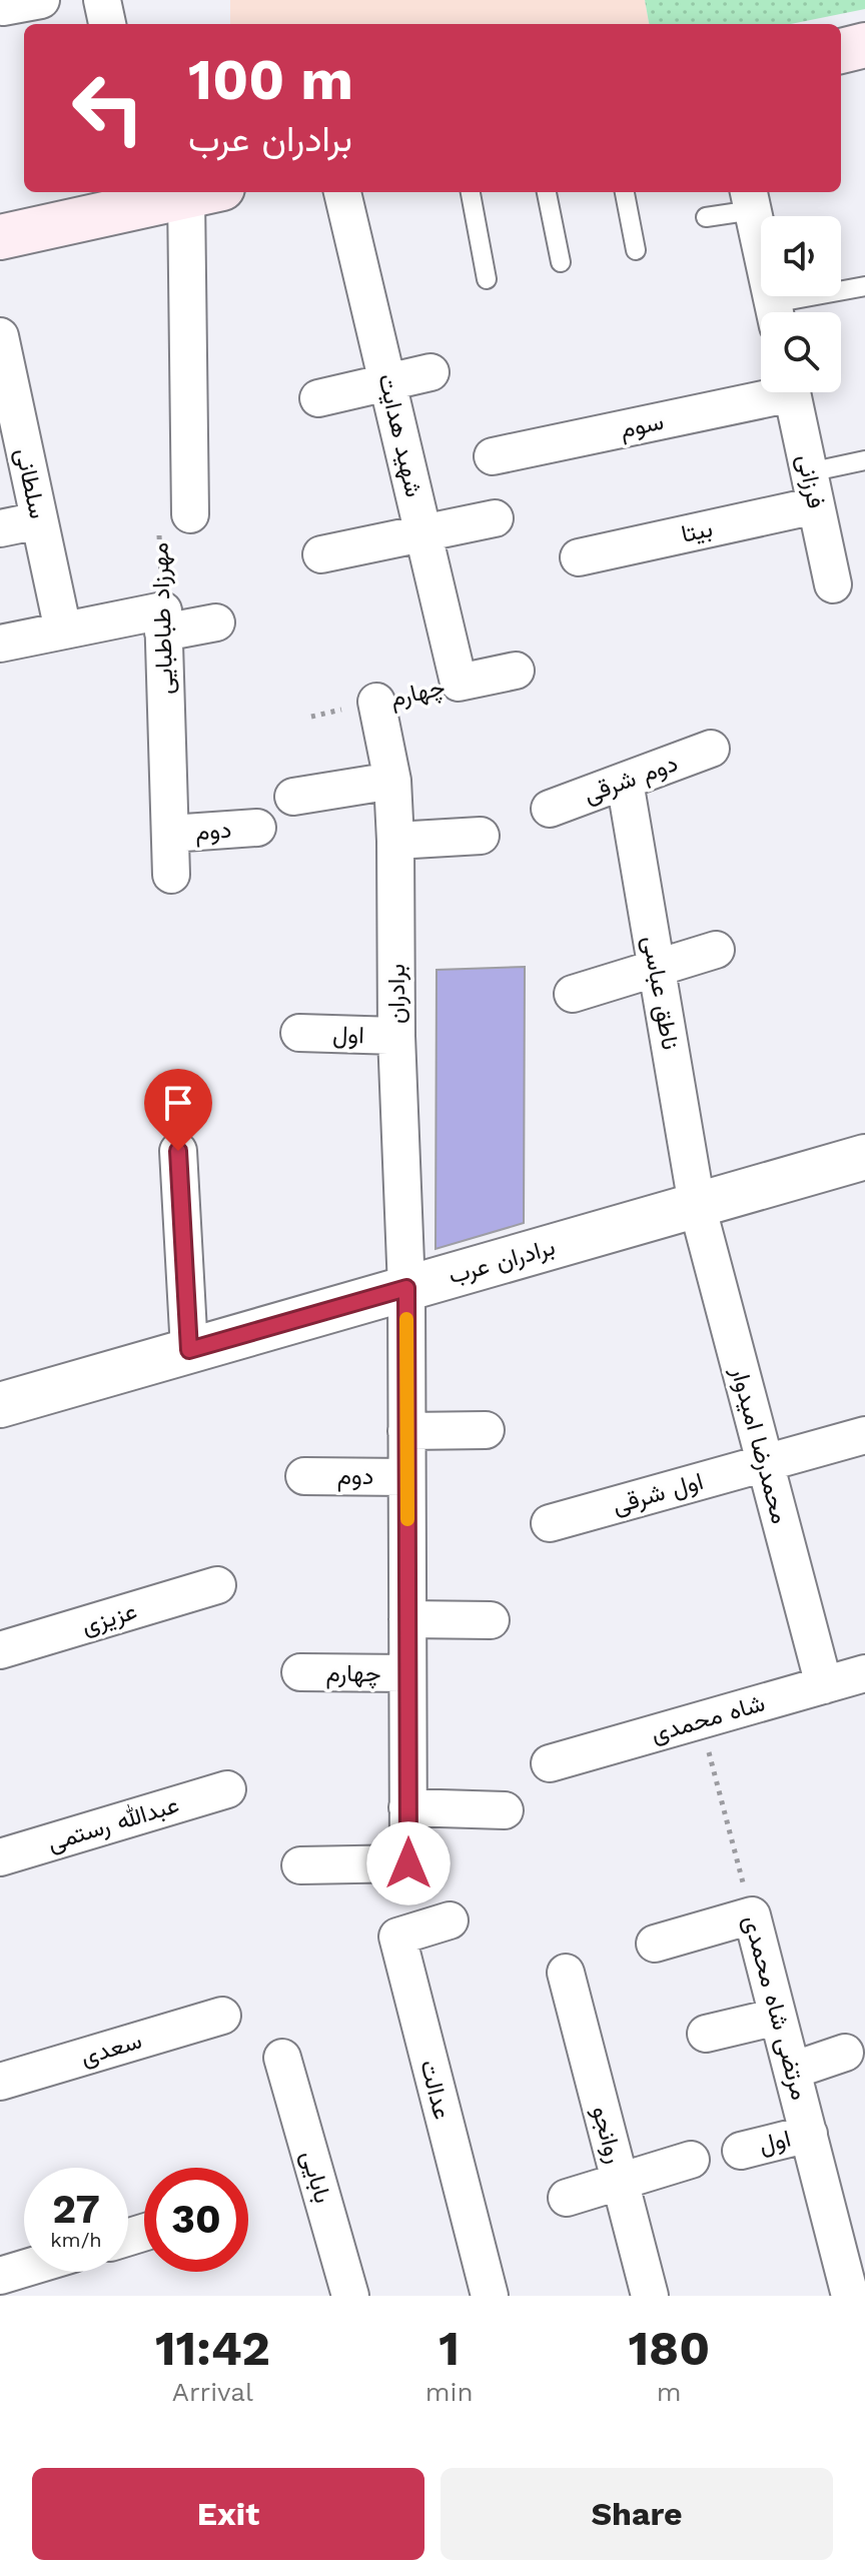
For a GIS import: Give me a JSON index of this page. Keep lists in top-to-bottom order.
{
  "streets": {
    "street": [
      "سوم",
      "شهید هدایت",
      "فرزانی",
      "سلطانی",
      "بیتا",
      "مهرزاد طباطبایی",
      "چهارم",
      "دوم شرقی",
      "دوم",
      "ناطق عباسی",
      "برادران",
      "اول",
      "برادران عرب",
      "محمدرضا امیدوار",
      "اول شرقی",
      "عزیزی",
      "شاه محمدی",
      "عبدالله رستمی",
      "مرتضی شاه محمدی",
      "سعدی",
      "عدالت",
      "روانجو",
      "بابایی"
    ]
  },
  "crossings": [
    ["فرزانی", "بیتا"],
    ["مهرزاد طباطبایی", "دوم"],
    ["چهارم", "برادران"],
    ["دوم شرقی", "ناطق عباسی"],
    ["دوم", "برادران"],
    ["ناطق عباسی", "برادران عرب"],
    ["ناطق عباسی", "محمدرضا امیدوار"],
    ["برادران", "اول"],
    ["برادران", "برادران عرب"],
    ["اول", "مرتضی شاه محمدی"],
    ["برادران عرب", "محمدرضا امیدوار"],
    ["محمدرضا امیدوار", "اول شرقی"],
    ["محمدرضا امیدوار", "شاه محمدی"],
    ["شاه محمدی", "مرتضی شاه محمدی"]
  ],
  "page": {
    "turn": ["100 m", "برادران عرب"],
    "speed": "27 km/h",
    "limit": "30",
    "eta": [
      "11:42",
      "Arrival",
      "1",
      "min",
      "180",
      "m"
    ],
    "buttons": ["Exit", "Share"]
  }
}
